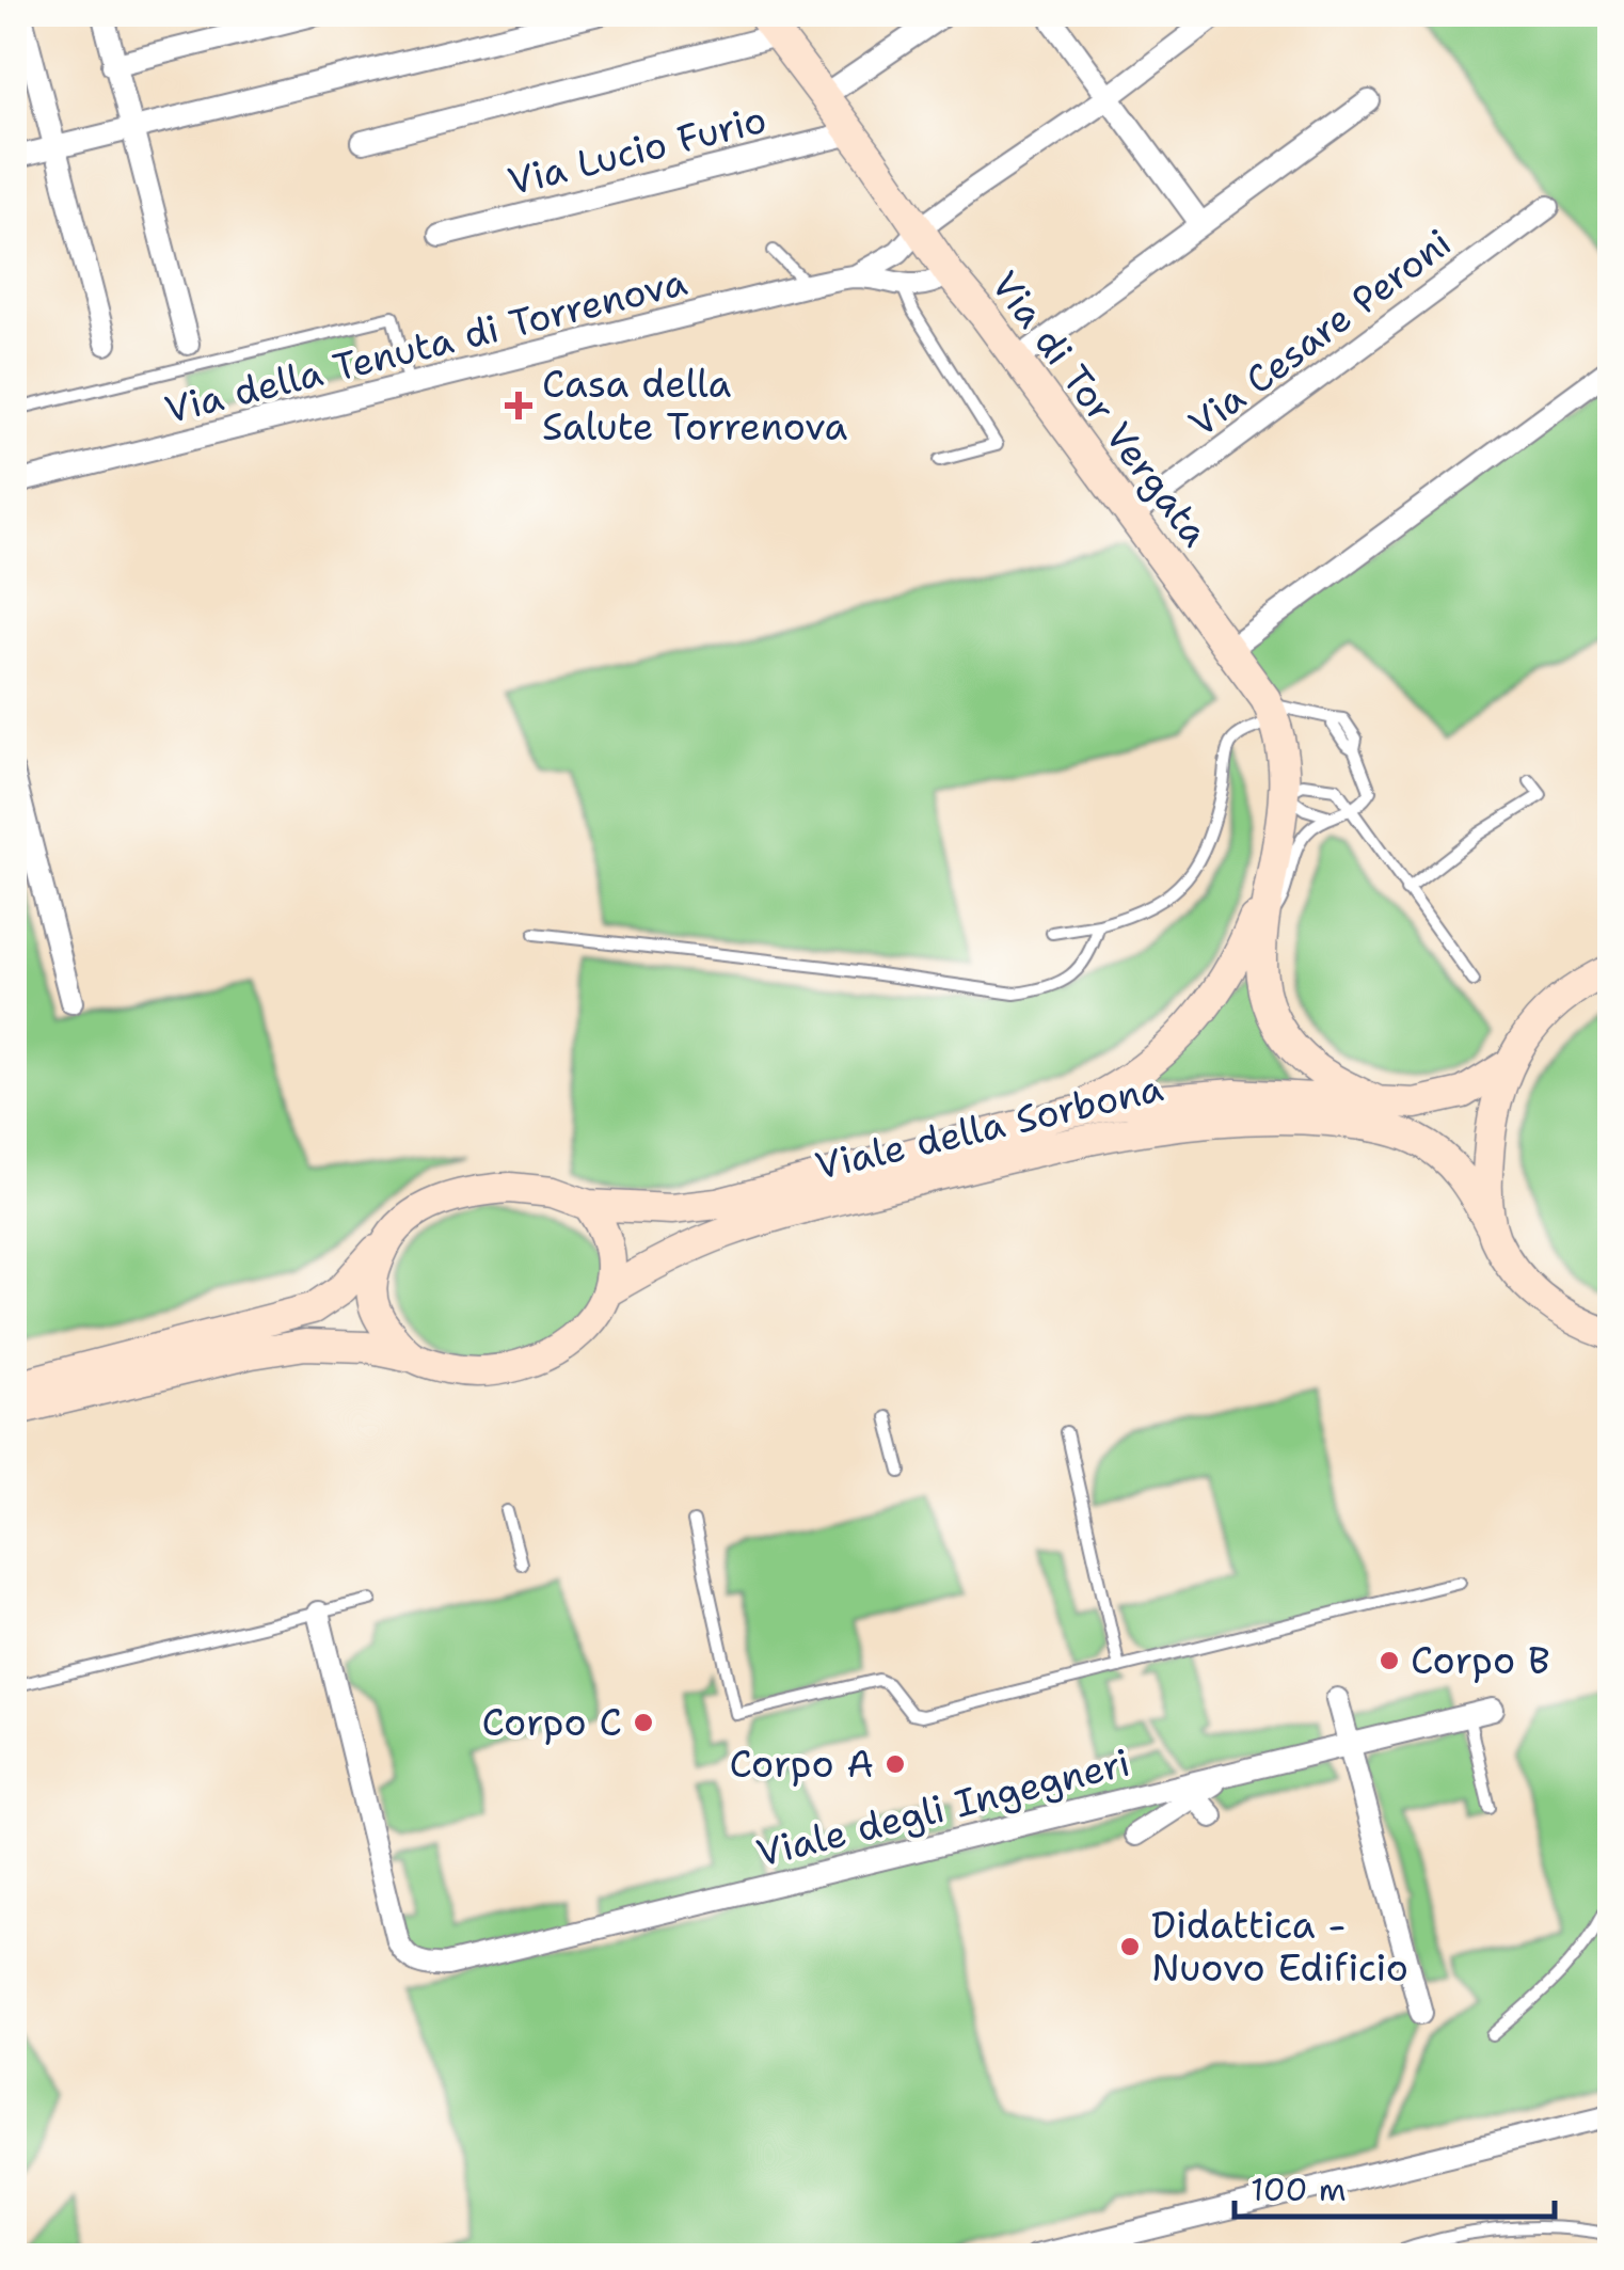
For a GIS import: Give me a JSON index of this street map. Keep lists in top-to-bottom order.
{
  "streets": {
    "street": [
      "Via Lucio Furio",
      "Via Cesare Peroni",
      "Via della Tenuta di Torrenova",
      "Via di Tor Vergata",
      "Viale della Sorbona",
      "Viale degli Ingegneri"
    ]
  },
  "crossings": [
    ["Via Lucio Furio", "Via di Tor Vergata"],
    ["Via Cesare Peroni", "Via di Tor Vergata"],
    ["Via della Tenuta di Torrenova", "Via di Tor Vergata"],
    ["Via di Tor Vergata", "Viale della Sorbona"]
  ],
  "places": {
    "health": ["Casa della Salute Torrenova"],
    "other": [
      "Corpo B",
      "Corpo C",
      "Corpo A",
      "Didattica - Nuovo Edificio"
    ]
  },
  "scale_bar": "100 m"
}
